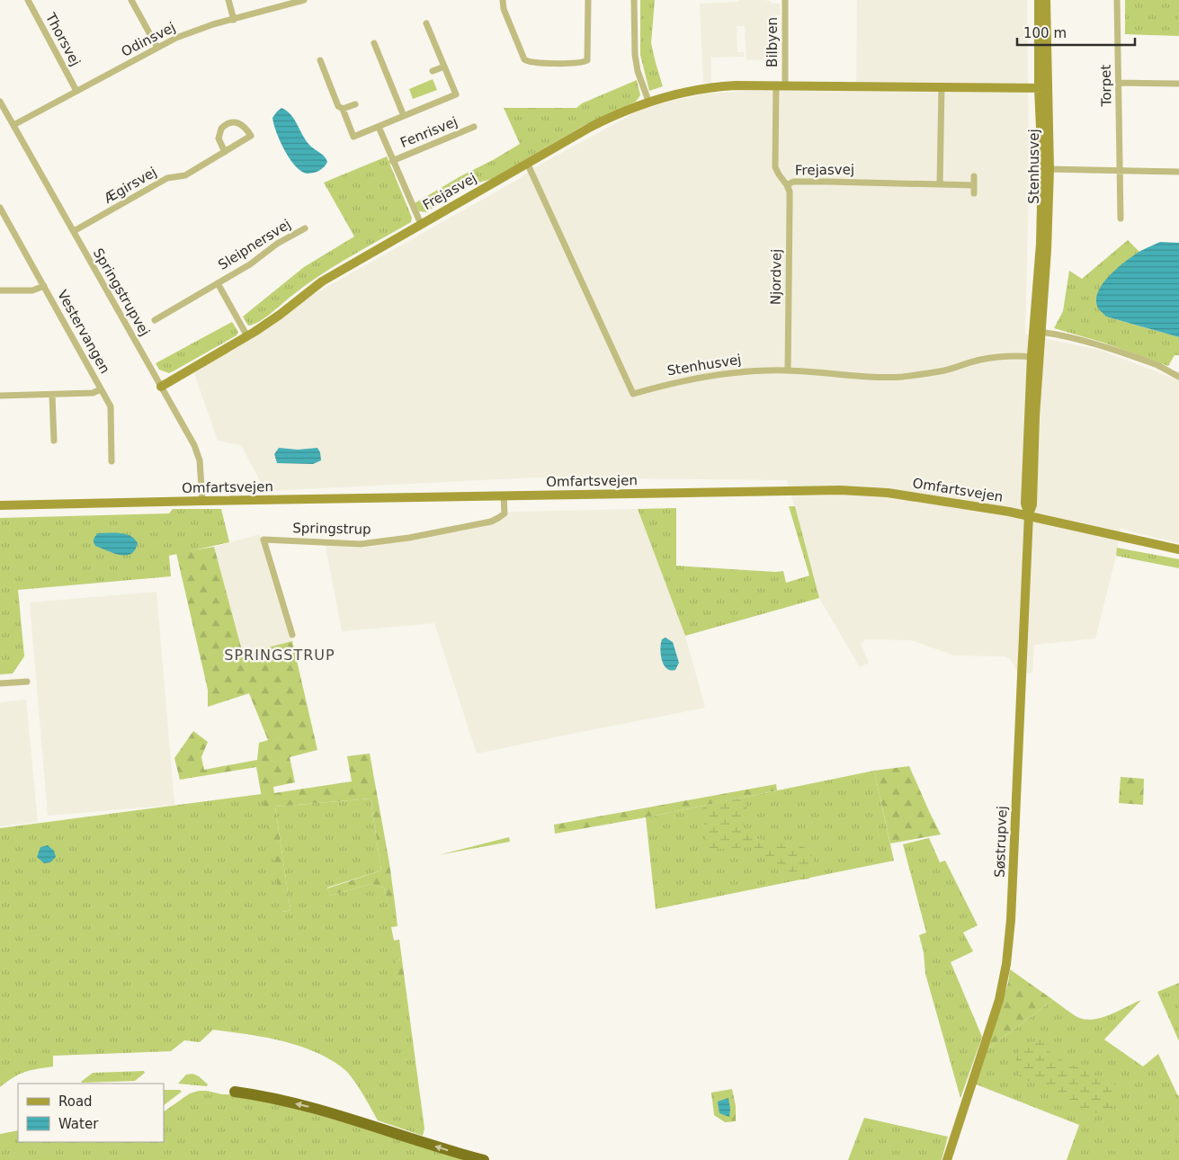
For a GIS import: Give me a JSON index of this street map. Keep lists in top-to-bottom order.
{
  "streets": {
    "street": [
      "Thorsvej",
      "Odinsvej",
      "Bilbyen",
      "Torpet",
      "Fenrisvej",
      "Stenhusvej",
      "Frejasvej",
      "Ægirsvej",
      "Sleipnersvej",
      "Njordvej",
      "Springstrupvej",
      "Vestervangen",
      "Omfartsvejen",
      "Springstrup",
      "Søstrupvej"
    ]
  },
  "crossings": [
    ["Thorsvej", "Odinsvej"],
    ["Odinsvej", "Springstrupvej"],
    ["Bilbyen", "Frejasvej"],
    ["Fenrisvej", "Frejasvej"],
    ["Stenhusvej", "Frejasvej"],
    ["Stenhusvej", "Njordvej"],
    ["Stenhusvej", "Omfartsvejen"],
    ["Stenhusvej", "Søstrupvej"],
    ["Frejasvej", "Sleipnersvej"],
    ["Frejasvej", "Njordvej"],
    ["Frejasvej", "Springstrupvej"],
    ["Ægirsvej", "Springstrupvej"],
    ["Springstrupvej", "Omfartsvejen"],
    ["Omfartsvejen", "Springstrup"],
    ["Omfartsvejen", "Søstrupvej"]
  ],
  "districts": ["SPRINGSTRUP"],
  "legend": ["Road", "Water"],
  "scale_bar": "100 m"
}
